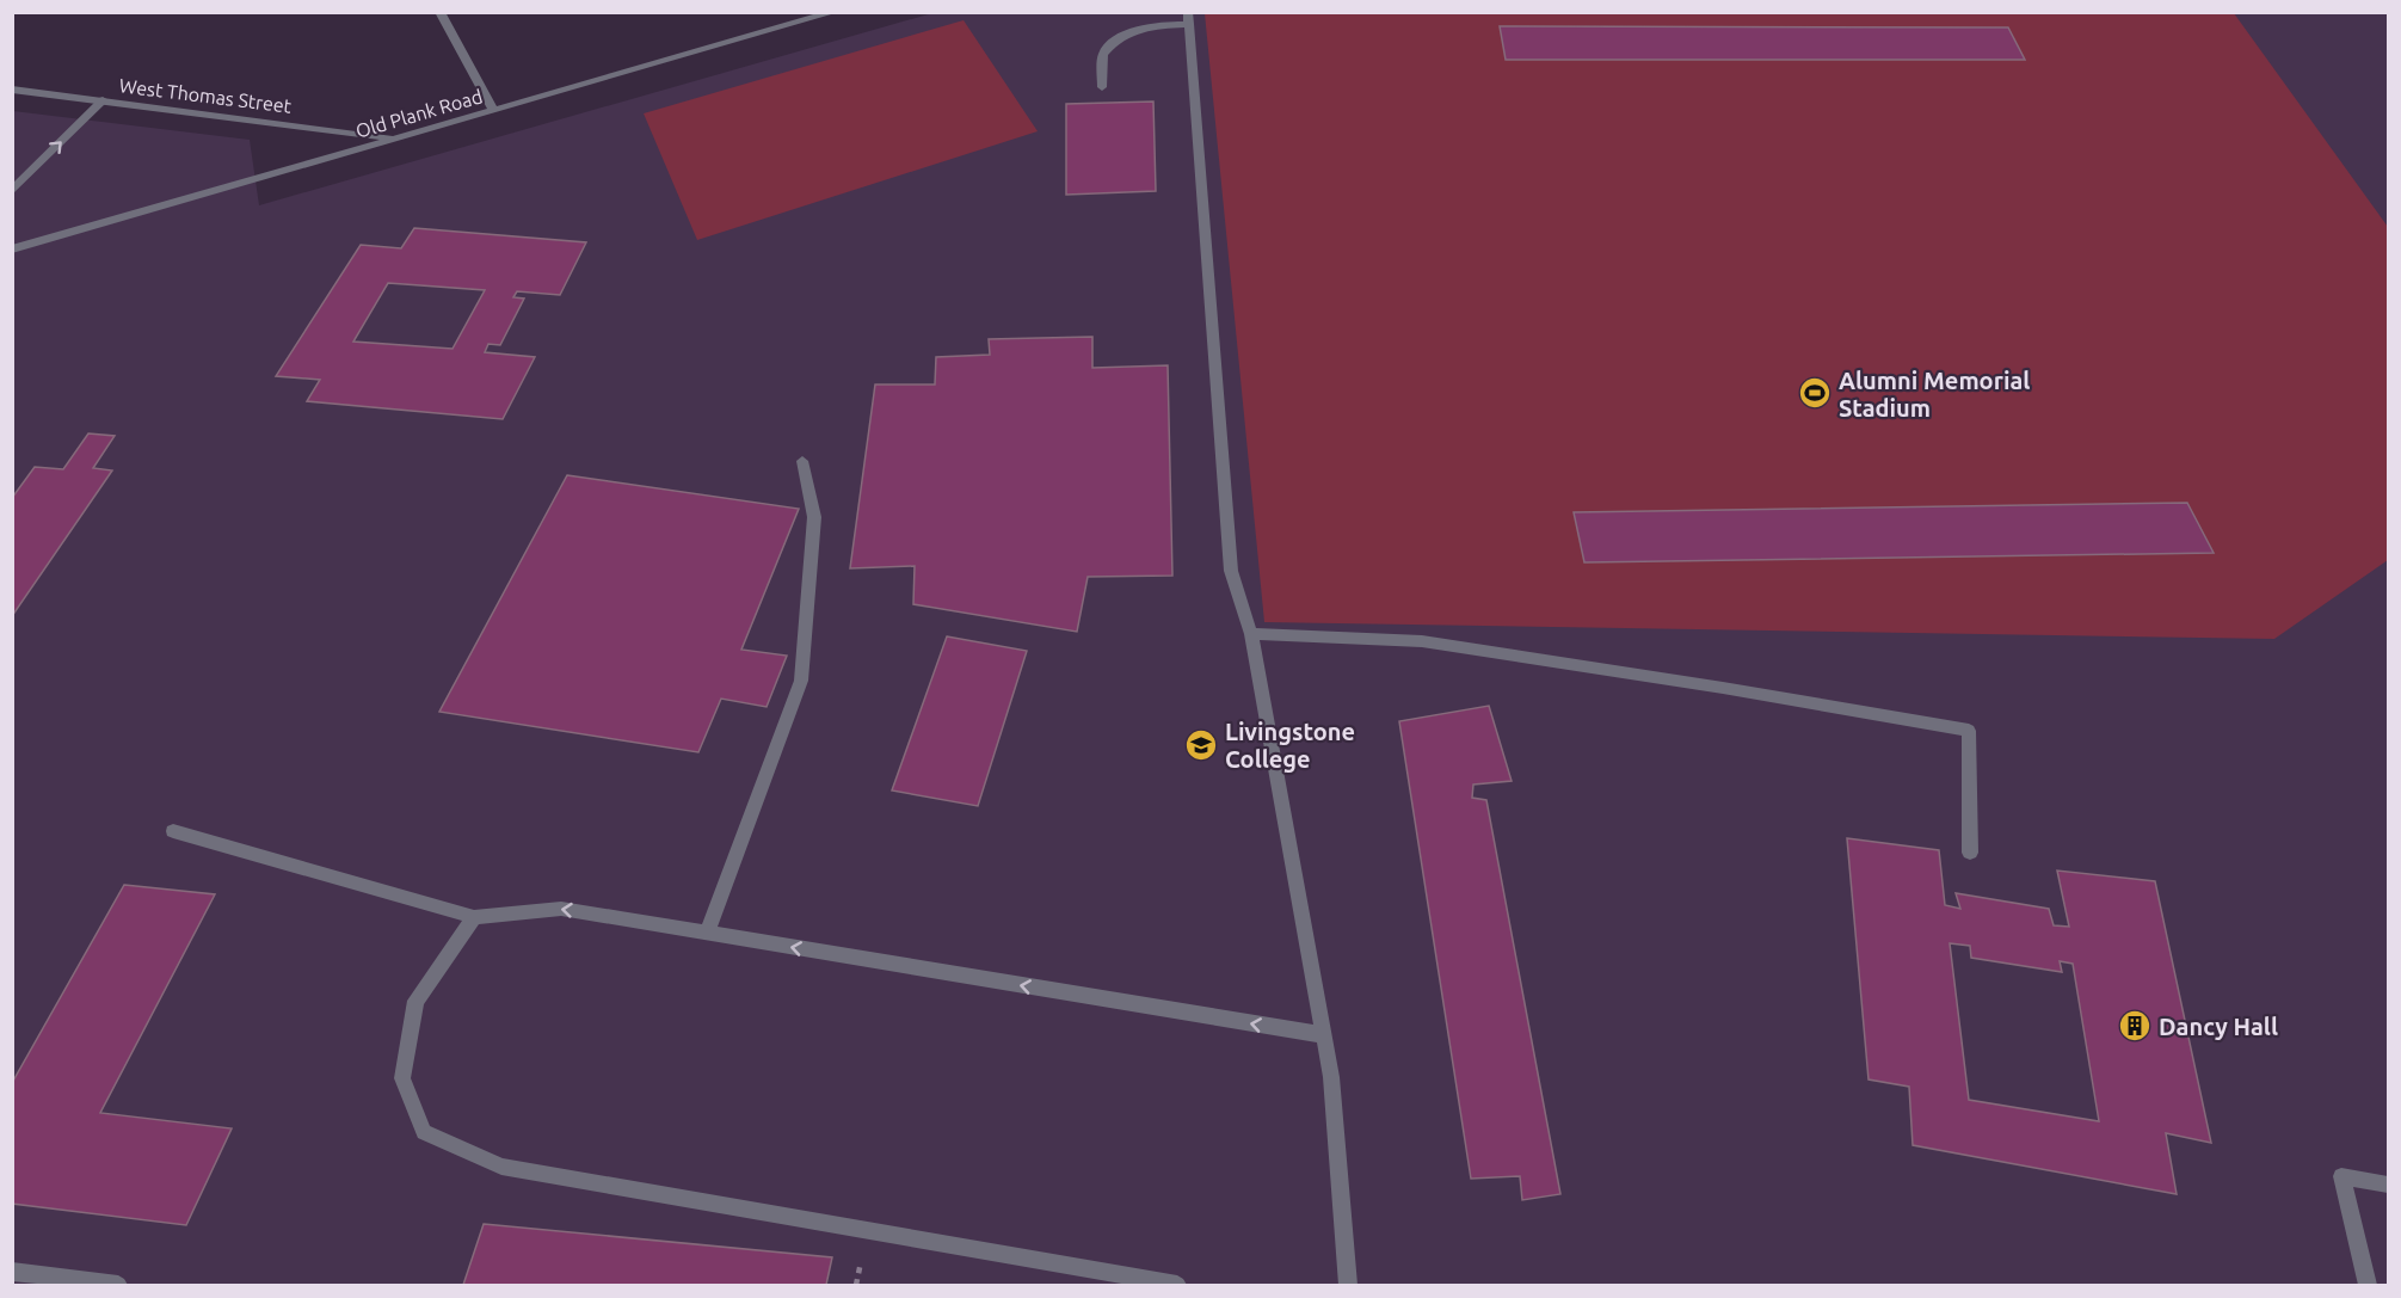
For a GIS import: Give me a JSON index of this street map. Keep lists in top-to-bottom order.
{
  "streets": {
    "street": ["West Thomas Street", "Old Plank Road"]
  },
  "crossings": [
    ["West Thomas Street", "Old Plank Road"]
  ],
  "places": {
    "sports": ["Alumni Memorial Stadium"],
    "school or university": ["Livingstone College"],
    "building": ["Dancy Hall"]
  }
}
